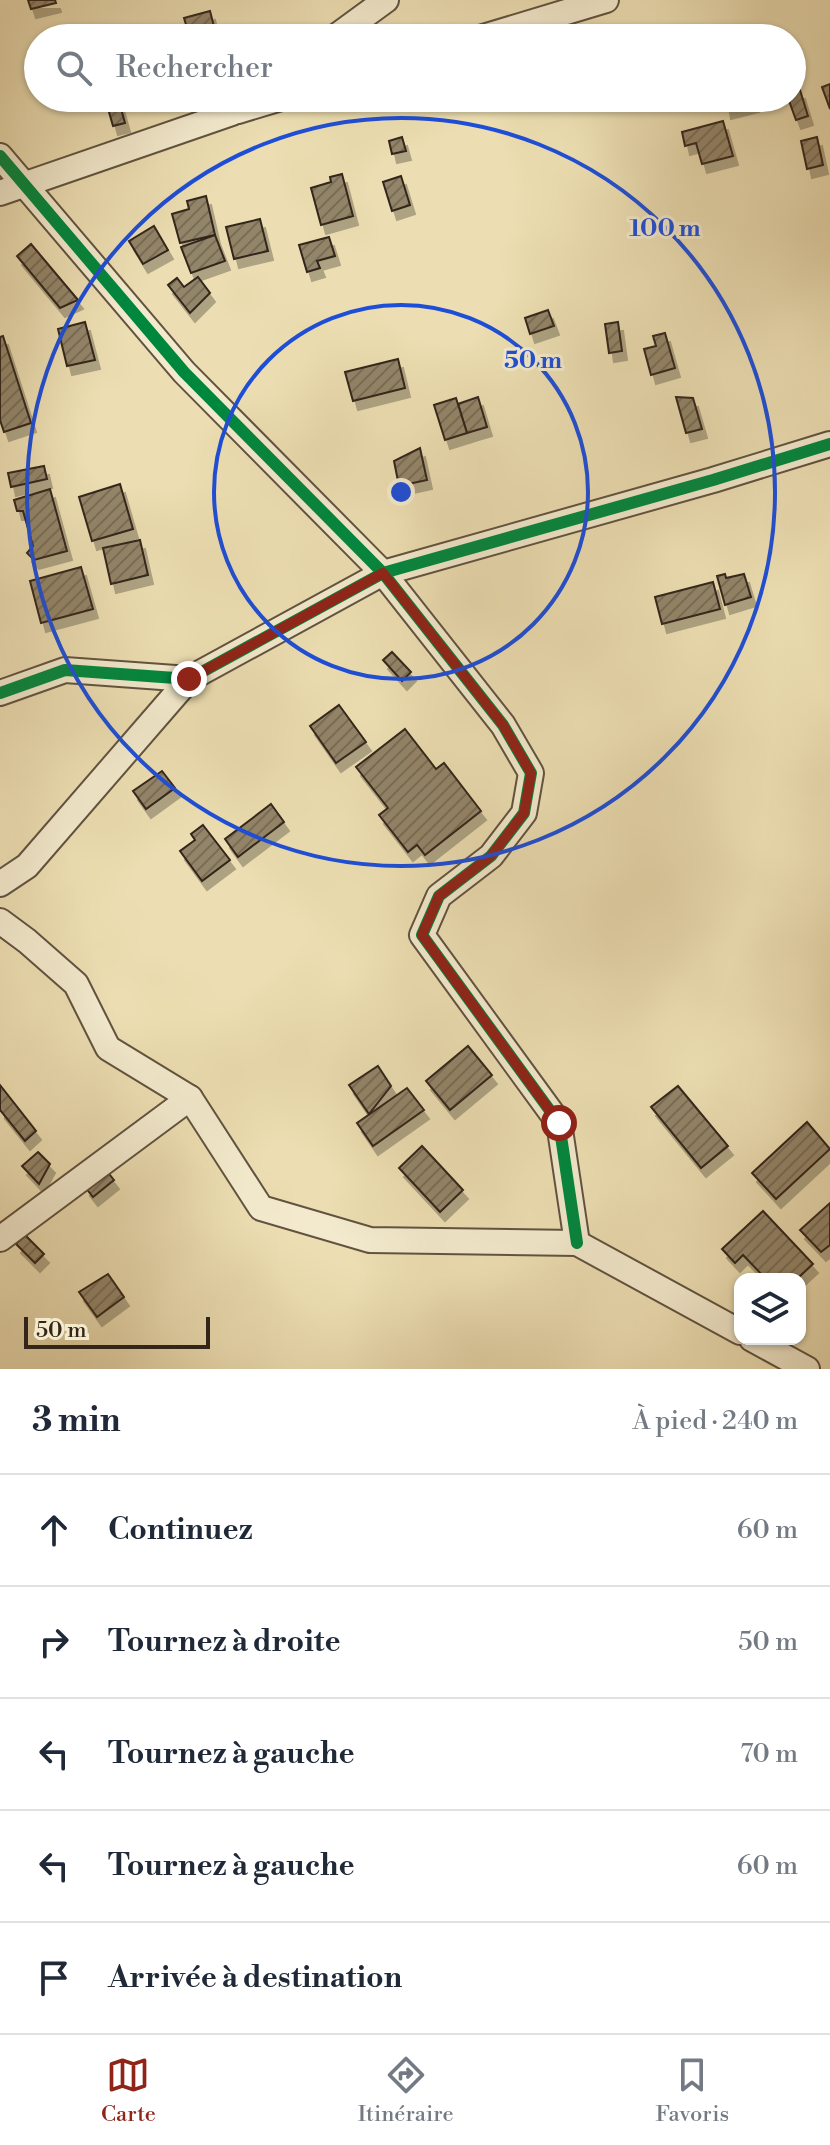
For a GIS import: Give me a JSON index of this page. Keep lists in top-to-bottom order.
{
  "scale_bar": "50 m",
  "page": {
    "search": "Rechercher",
    "scale": "50 m",
    "heading": ["3 min", "À pied · 240 m"],
    "list": [
      ["Continuez", "60 m"],
      ["Tournez à droite", "50 m"],
      ["Tournez à gauche", "70 m"],
      ["Tournez à gauche", "60 m"],
      "Arrivée à destination"
    ],
    "nav": ["Carte", "Itinéraire", "Favoris"]
  },
  "rings": ["100 m", "50 m"]
}
